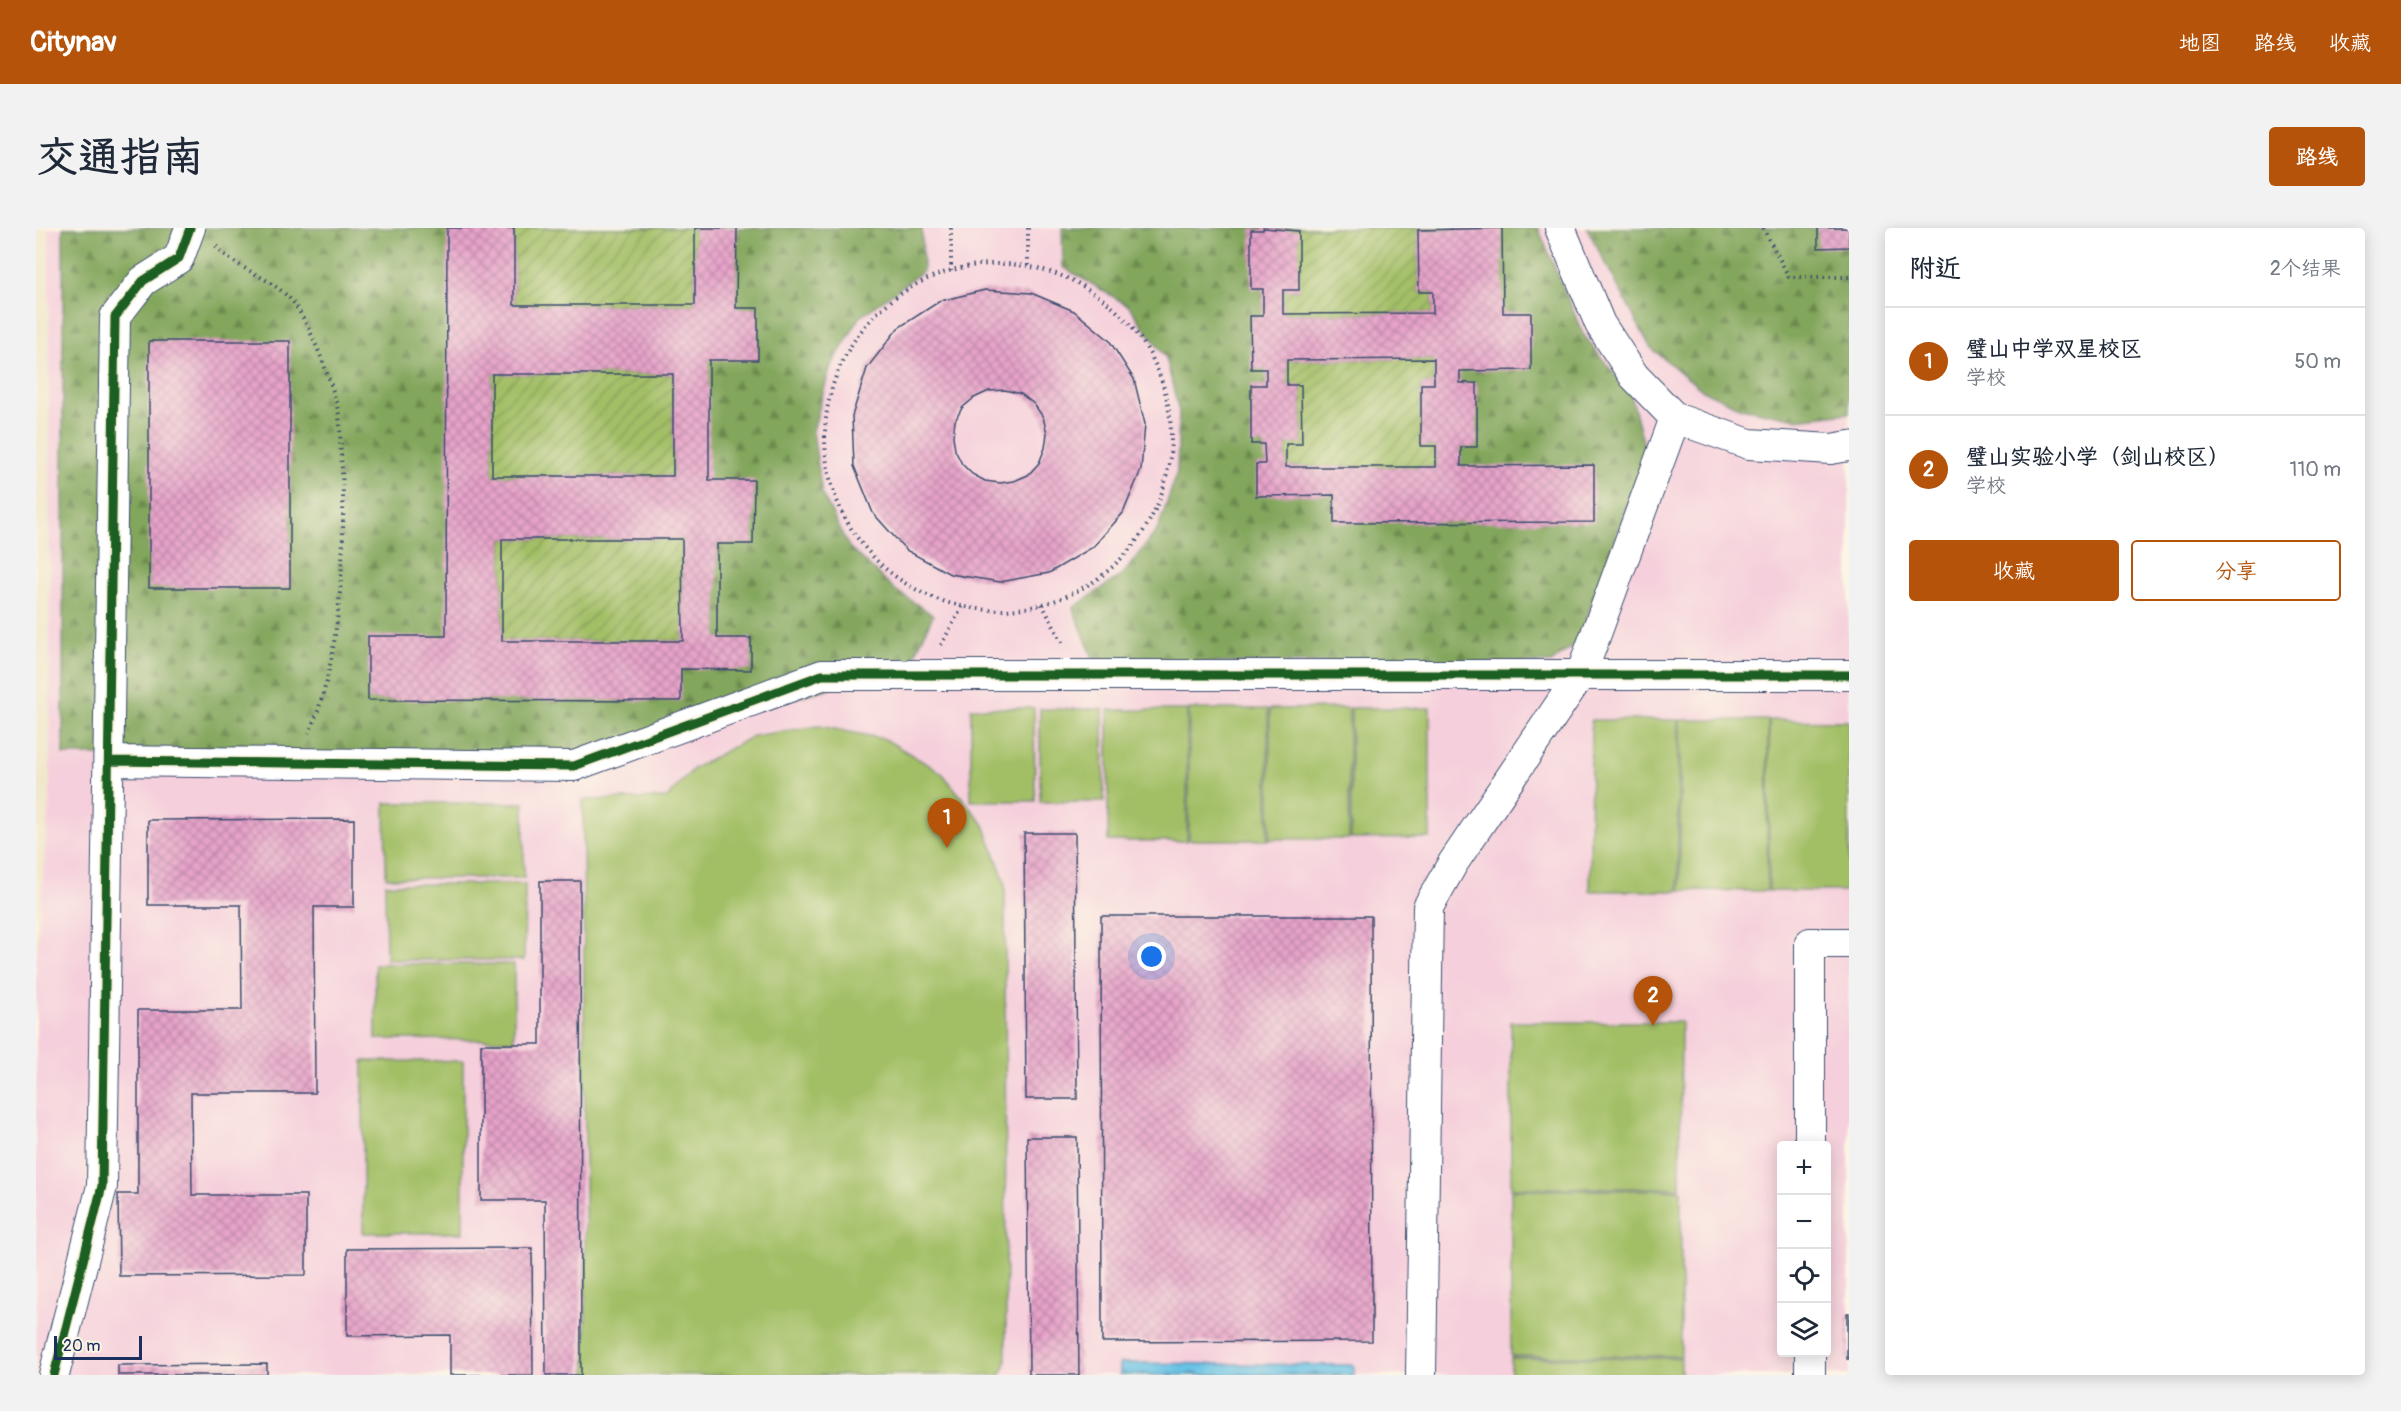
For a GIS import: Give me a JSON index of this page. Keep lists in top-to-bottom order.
{
  "scale_bar": "20 m",
  "page": {
    "header": "Citynav",
    "nav": ["地图", "路线", "收藏"],
    "buttons": [
      "路线",
      ["收藏", "分享"]
    ],
    "title": "交通指南",
    "heading": ["附近", "2个结果"],
    "list": [
      {
        "mark": "1",
        "name": "璧山中学双星校区",
        "note": "学校",
        "value": "50 m"
      },
      {
        "mark": "2",
        "name": "璧山实验小学（剑山校区）",
        "note": "学校",
        "value": "110 m"
      }
    ],
    "pins": ["1", "2"],
    "map_buttons": ["+", "−"],
    "scale": "20 m"
  }
}
